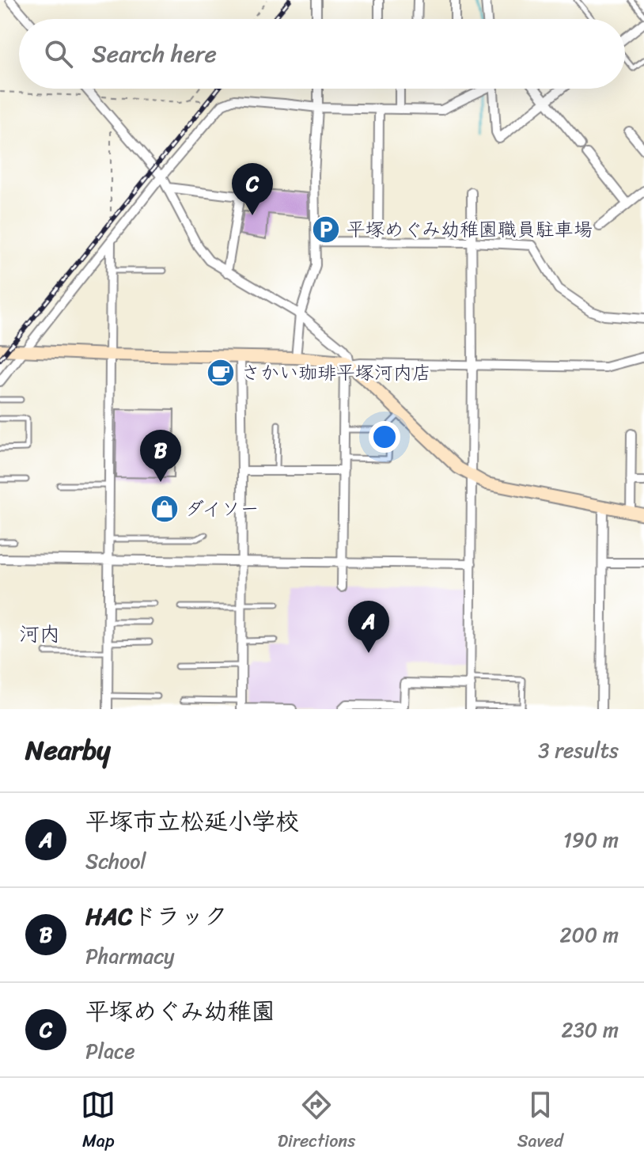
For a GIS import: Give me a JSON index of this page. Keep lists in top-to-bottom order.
{
  "districts": ["河内"],
  "places": {
    "parking": ["平塚めぐみ幼稚園職員駐車場"],
    "cafe": ["さかい珈琲平塚河内店"],
    "shop": ["ダイソー"]
  },
  "page": {
    "search": "Search here",
    "pins": ["C", "B", "A"],
    "heading": ["Nearby", "3 results"],
    "list": [
      {
        "mark": "A",
        "name": "平塚市立松延小学校",
        "note": "School",
        "value": "190 m"
      },
      {
        "mark": "B",
        "name": "HACドラック",
        "note": "Pharmacy",
        "value": "200 m"
      },
      {
        "mark": "C",
        "name": "平塚めぐみ幼稚園",
        "note": "Place",
        "value": "230 m"
      }
    ],
    "nav": ["Map", "Directions", "Saved"]
  }
}
